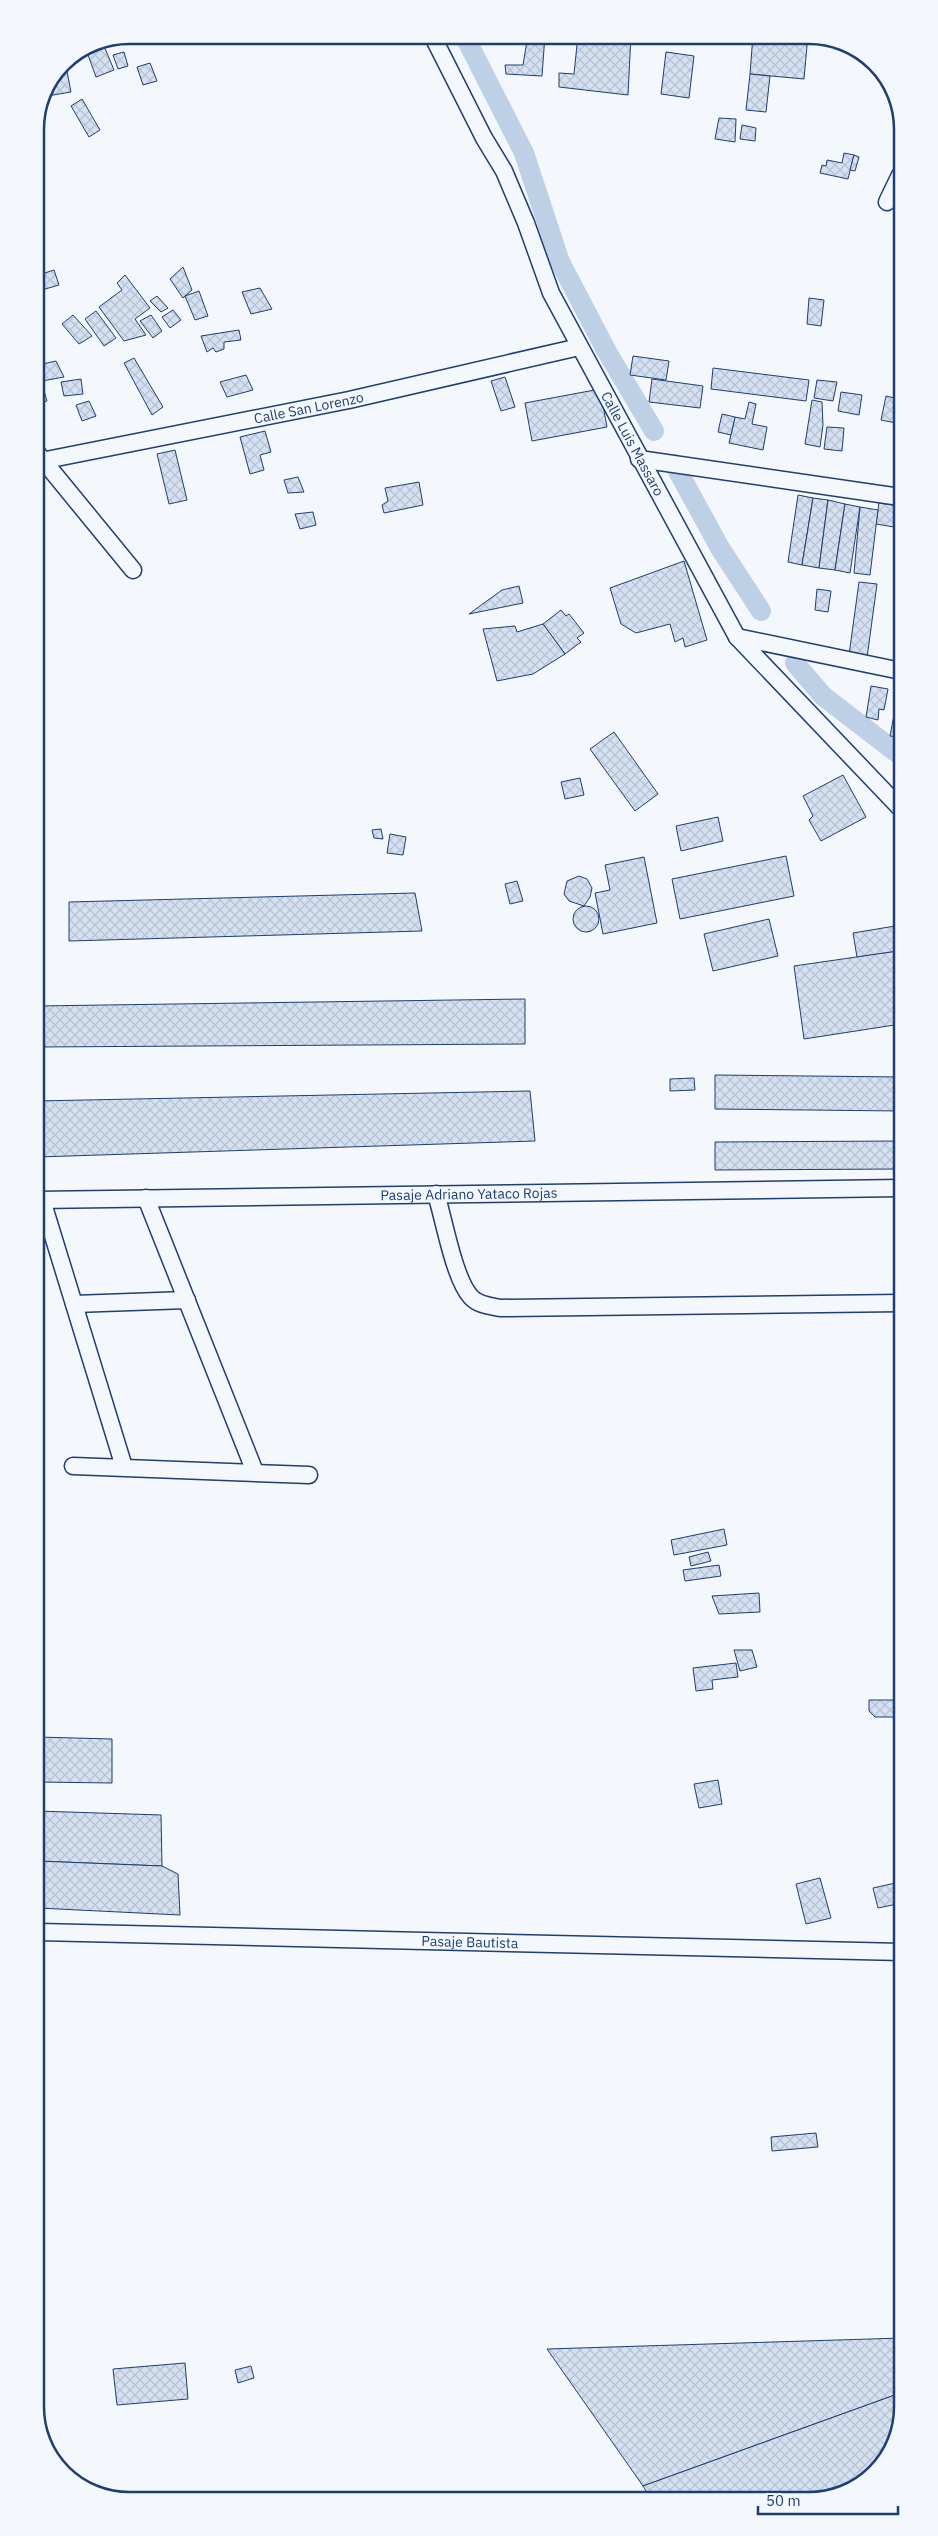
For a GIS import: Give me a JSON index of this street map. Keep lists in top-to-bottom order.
{
  "streets": {
    "street": [
      "Calle San Lorenzo",
      "Calle Luis Massaro",
      "Pasaje Adriano Yataco Rojas",
      "Pasaje Bautista"
    ]
  },
  "crossings": [
    ["Calle San Lorenzo", "Calle Luis Massaro"]
  ],
  "scale_bar": "50 m"
}
